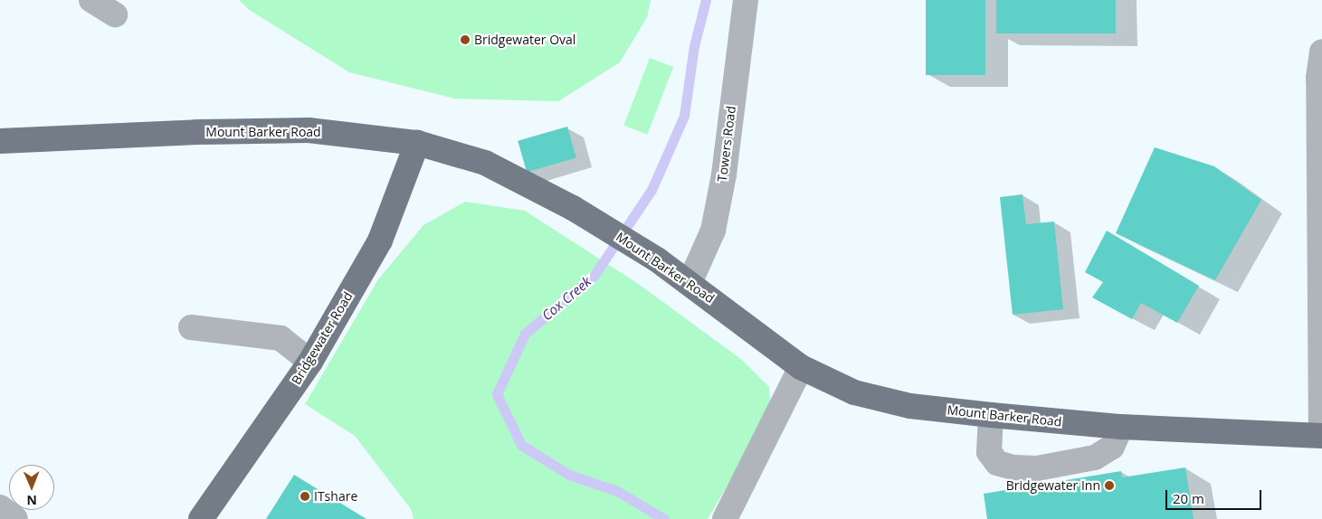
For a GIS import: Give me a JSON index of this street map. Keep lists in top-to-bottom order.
{
  "streets": {
    "main road": ["Mount Barker Road", "Bridgewater Road"],
    "street": ["Towers Road"]
  },
  "crossings": [
    ["Mount Barker Road", "Towers Road"],
    ["Mount Barker Road", "Bridgewater Road"]
  ],
  "water": ["Cox Creek"],
  "places": ["Bridgewater Oval", "Bridgewater Inn", "ITshare"],
  "scale_bar": "20 m",
  "north": "bottom"
}
